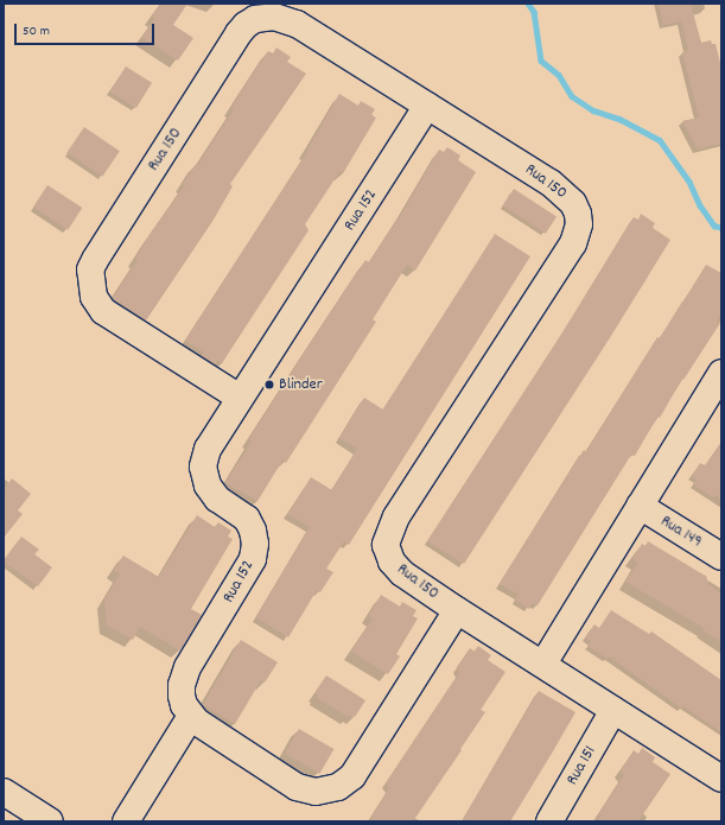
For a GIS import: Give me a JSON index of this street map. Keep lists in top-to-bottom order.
{
  "streets": {
    "street": [
      "Rua 150",
      "Rua 152",
      "Rua 149",
      "Rua 151"
    ]
  },
  "crossings": [
    ["Rua 150", "Rua 152"],
    ["Rua 150", "Rua 151"]
  ],
  "places": ["Blinder"],
  "scale_bar": "50 m"
}
